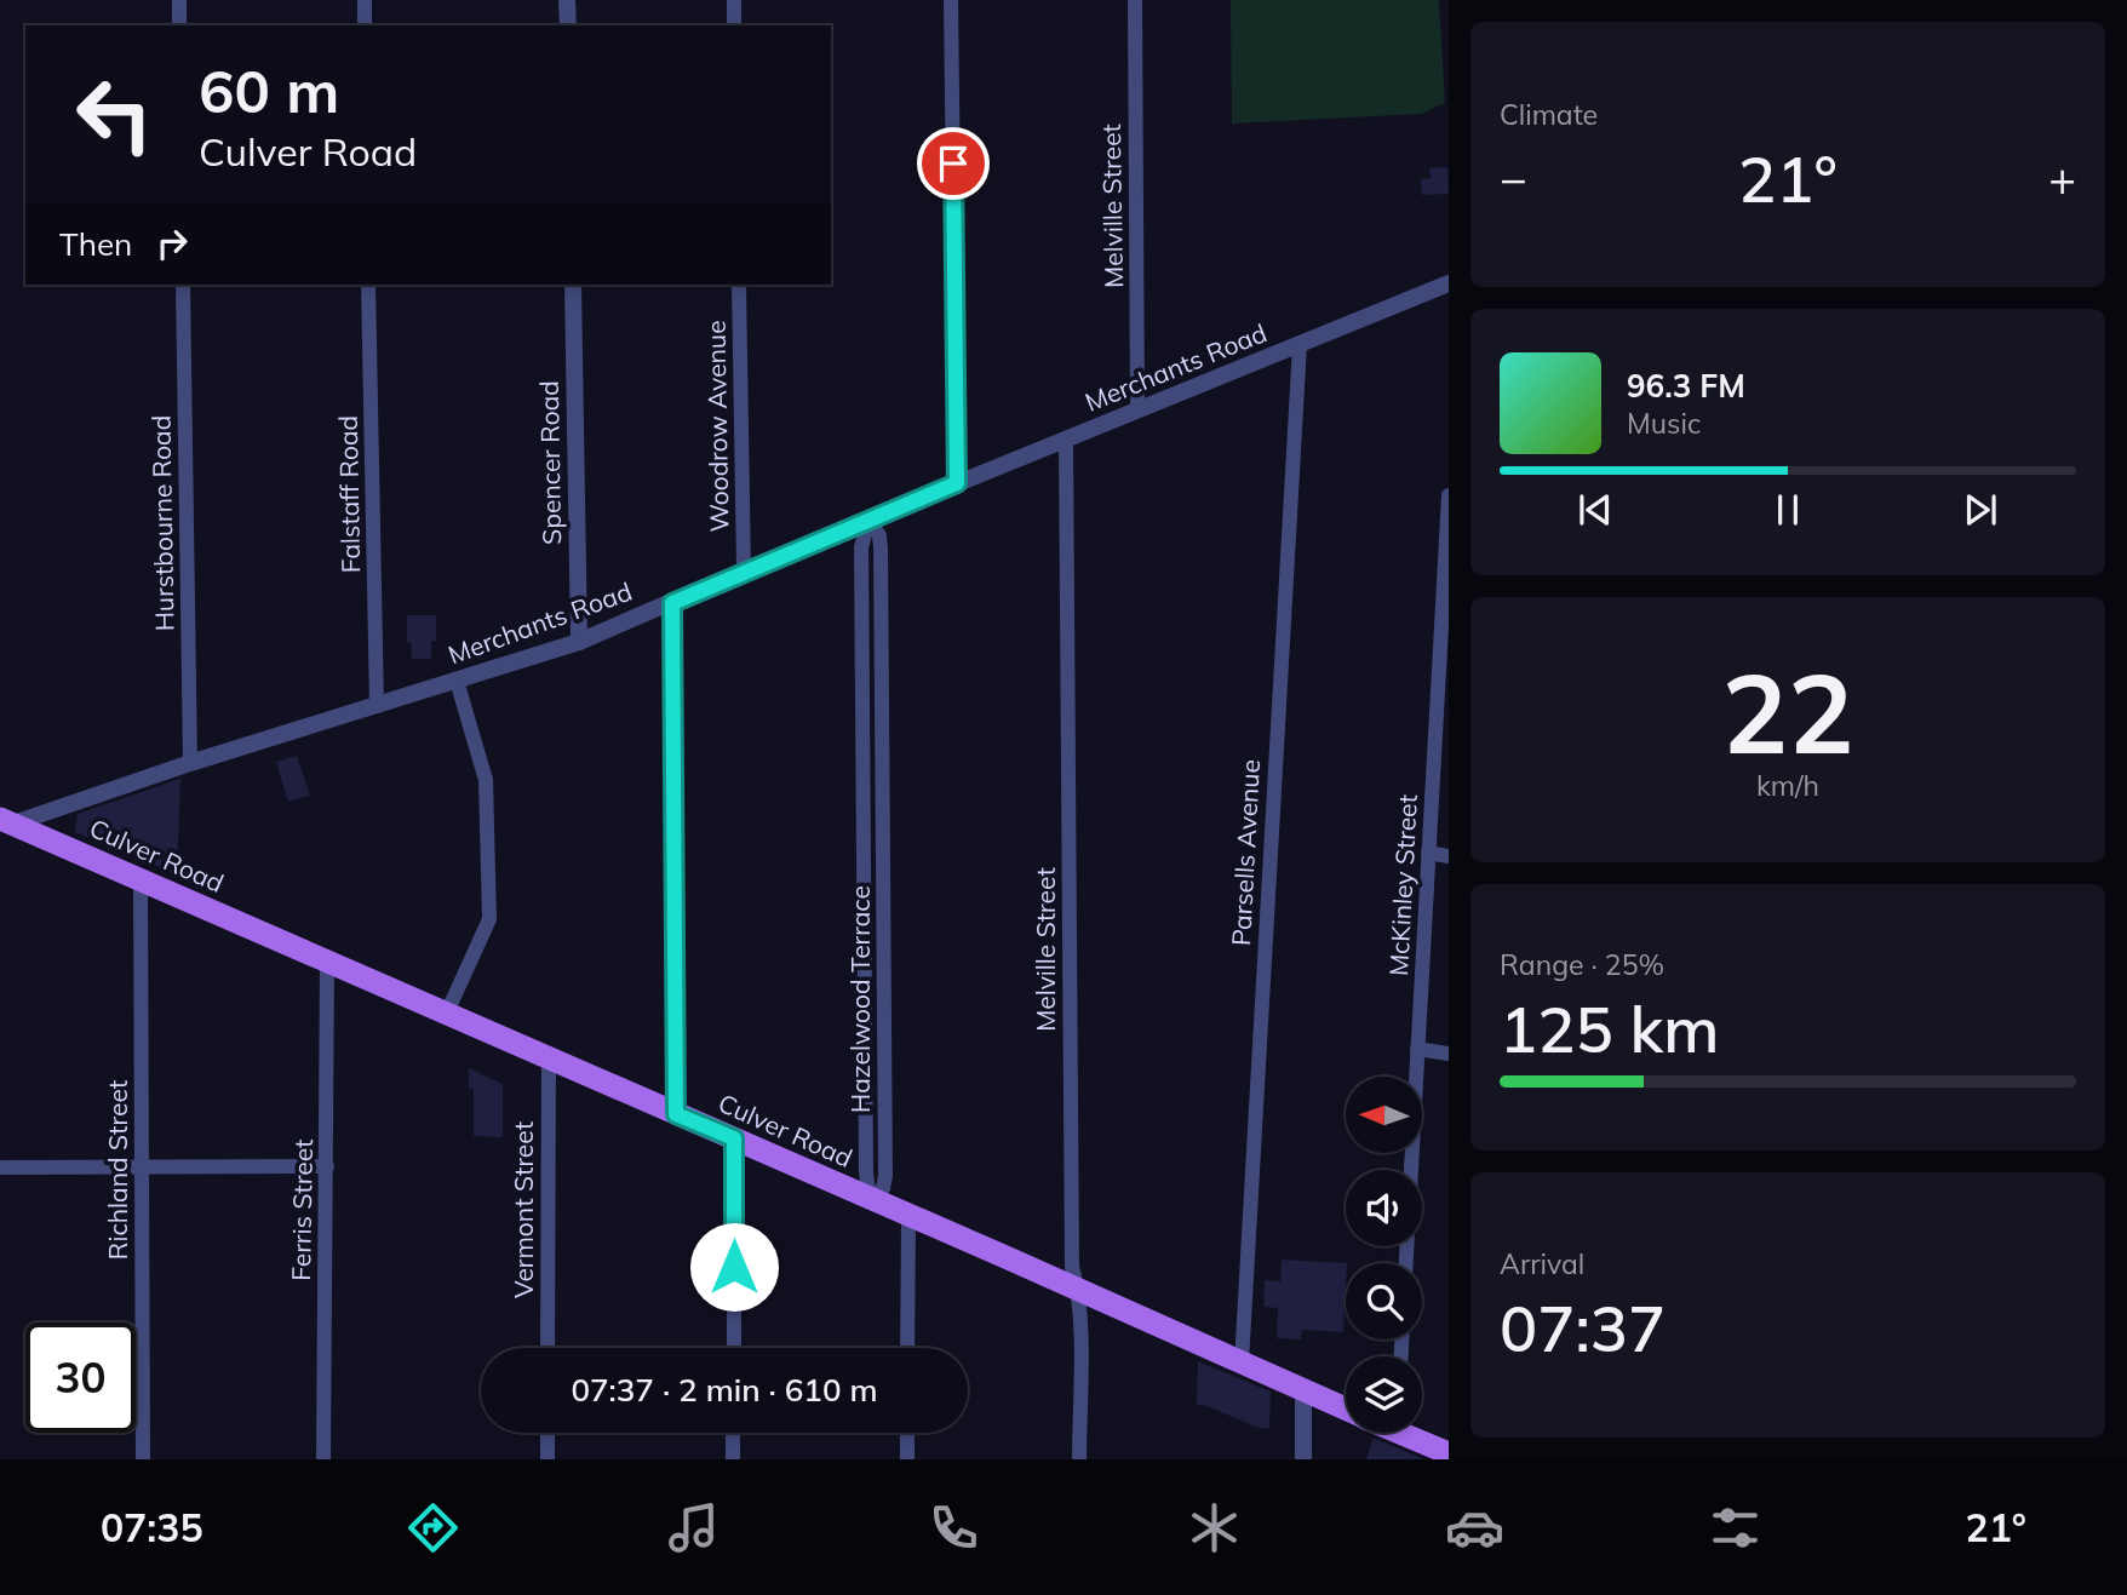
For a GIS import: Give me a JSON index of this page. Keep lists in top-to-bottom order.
{
  "streets": {
    "main road": ["Culver Road"],
    "street": [
      "Melville Street",
      "Merchants Road",
      "Woodrow Avenue",
      "Spencer Road",
      "Falstaff Road",
      "Hurstbourne Road",
      "Parsells Avenue",
      "McKinley Street",
      "Hazelwood Terrace",
      "Richland Street",
      "Ferris Street",
      "Vermont Street"
    ]
  },
  "crossings": [
    ["Melville Street", "Merchants Road"],
    ["Melville Street", "Culver Road"],
    ["Merchants Road", "Woodrow Avenue"],
    ["Merchants Road", "Spencer Road"],
    ["Merchants Road", "Falstaff Road"],
    ["Merchants Road", "Hurstbourne Road"],
    ["Merchants Road", "Parsells Avenue"],
    ["Merchants Road", "Culver Road"],
    ["Merchants Road", "Hazelwood Terrace"],
    ["Parsells Avenue", "Culver Road"],
    ["Culver Road", "Hazelwood Terrace"],
    ["Culver Road", "Richland Street"],
    ["Culver Road", "Ferris Street"],
    ["Culver Road", "Vermont Street"]
  ],
  "north": "left",
  "page": {
    "tile": [
      "Climate",
      ["22", "km/h"],
      ["Range · 25%", "125 km"],
      ["Arrival", "07:37"]
    ],
    "turn": ["60 m", "Culver Road"],
    "heat": ["−", "21°", "+"],
    "then": "Then",
    "song": ["96.3 FM", "Music"],
    "limit": "30",
    "trip": "07:37 · 2 min · 610 m",
    "tabs": ["07:35", "21°"]
  }
}
